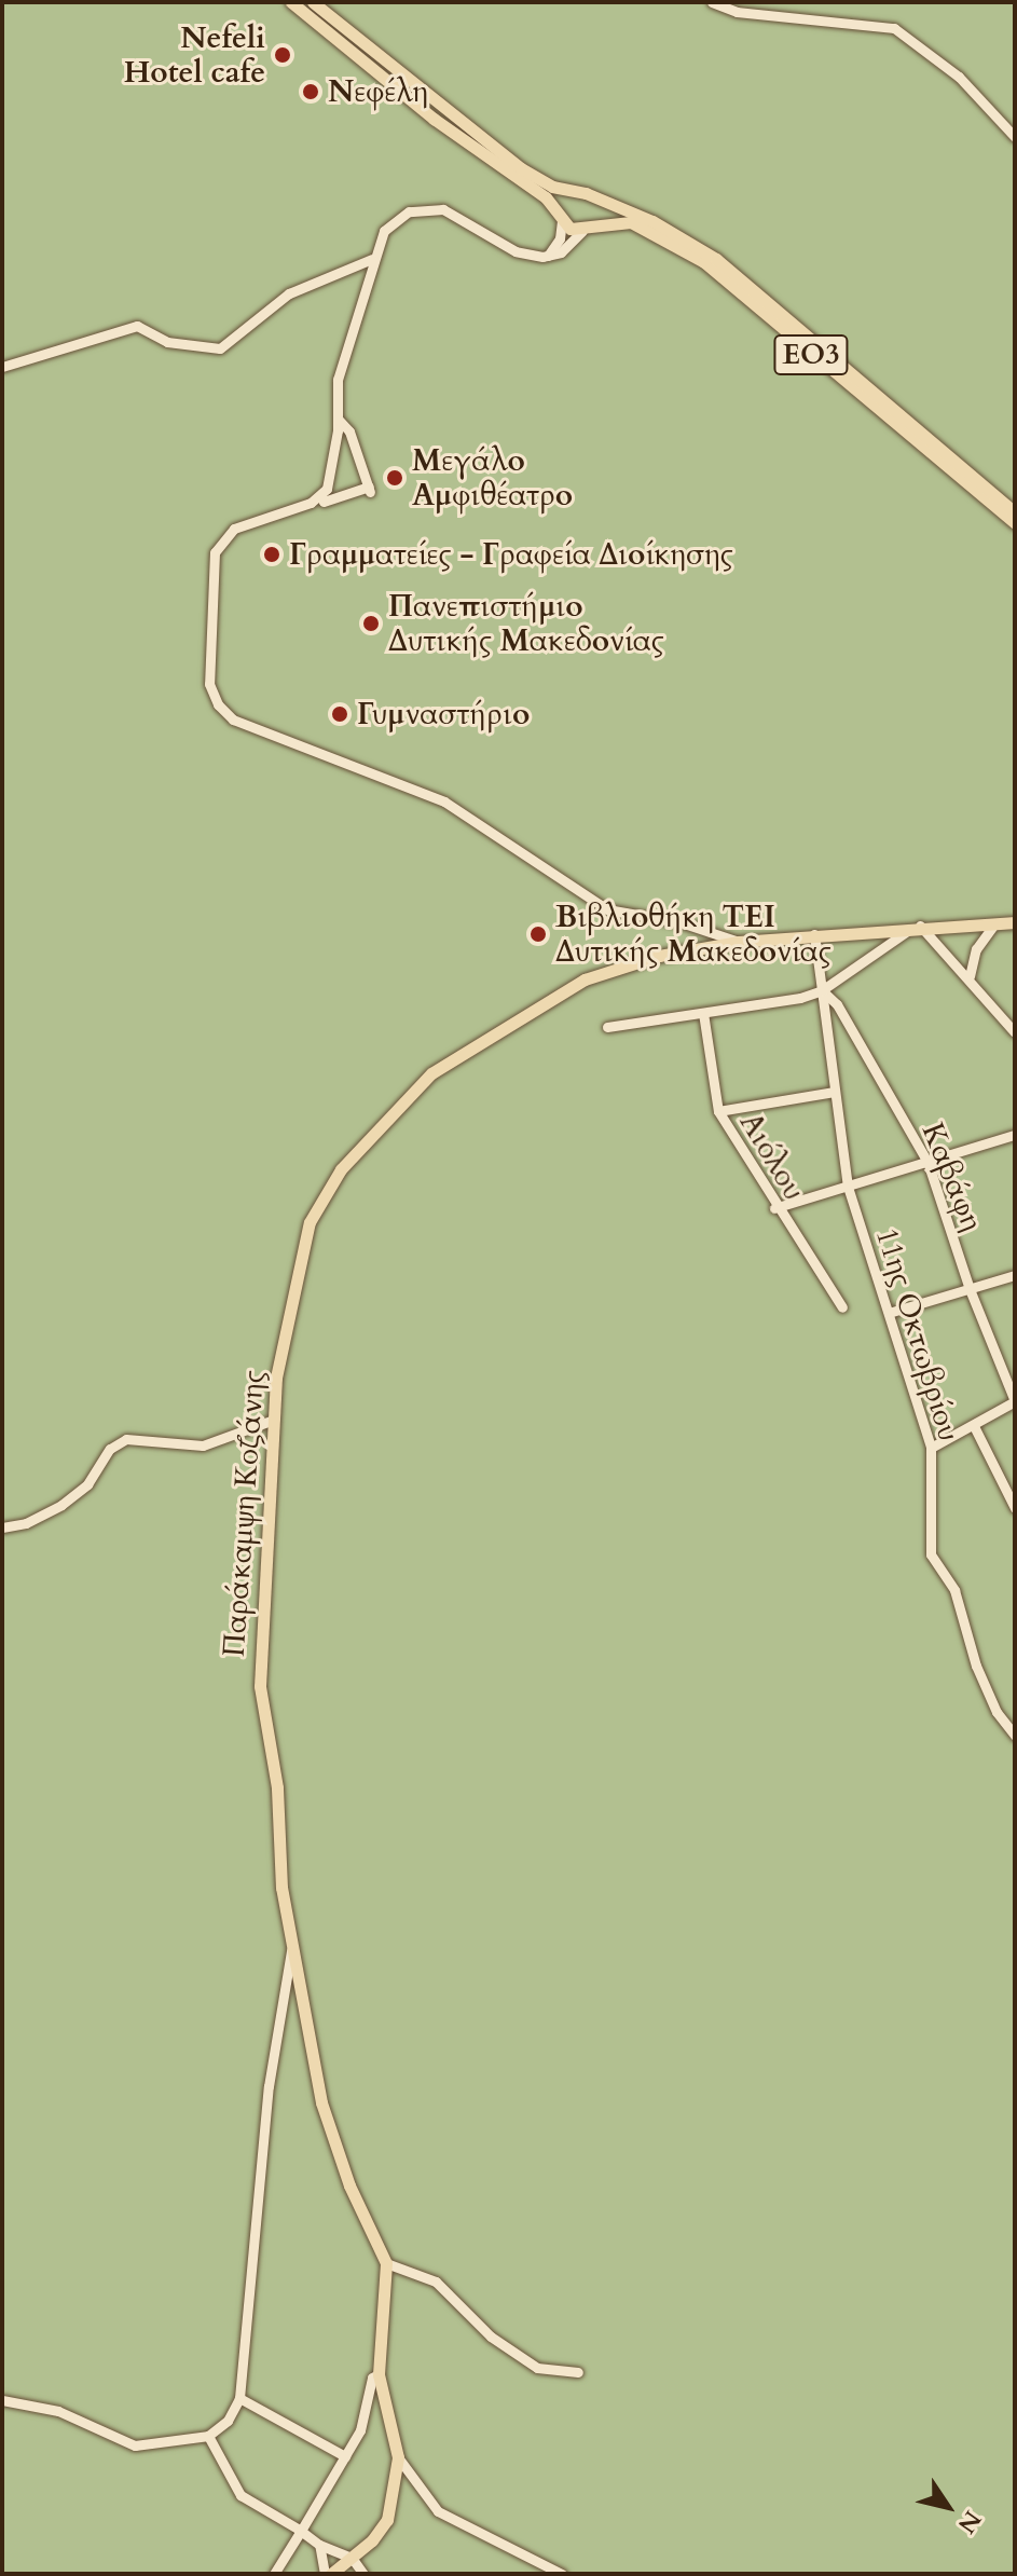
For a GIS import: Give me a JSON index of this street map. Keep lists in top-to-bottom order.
{
  "streets": {
    "main road": ["ΕΟ3", "Παράκαμψη Κοζάνης"],
    "street": ["Αιόλου", "Καβάφη", "11ης Οκτωβρίου"]
  },
  "crossings": [
    ["Καβάφη", "11ης Οκτωβρίου"]
  ],
  "places": [
    "Nefeli Hotel cafe",
    "Νεφέλη",
    "Μεγάλο Αμφιθέατρο",
    "Γραμματείες - Γραφεία Διοίκησης",
    "Πανεπιστήμιο Δυτικής Μακεδονίας",
    "Γυμναστήριο",
    "Βιβλιοθήκη ΤΕΙ Δυτικής Μακεδονίας"
  ],
  "north": "bottom right"
}
